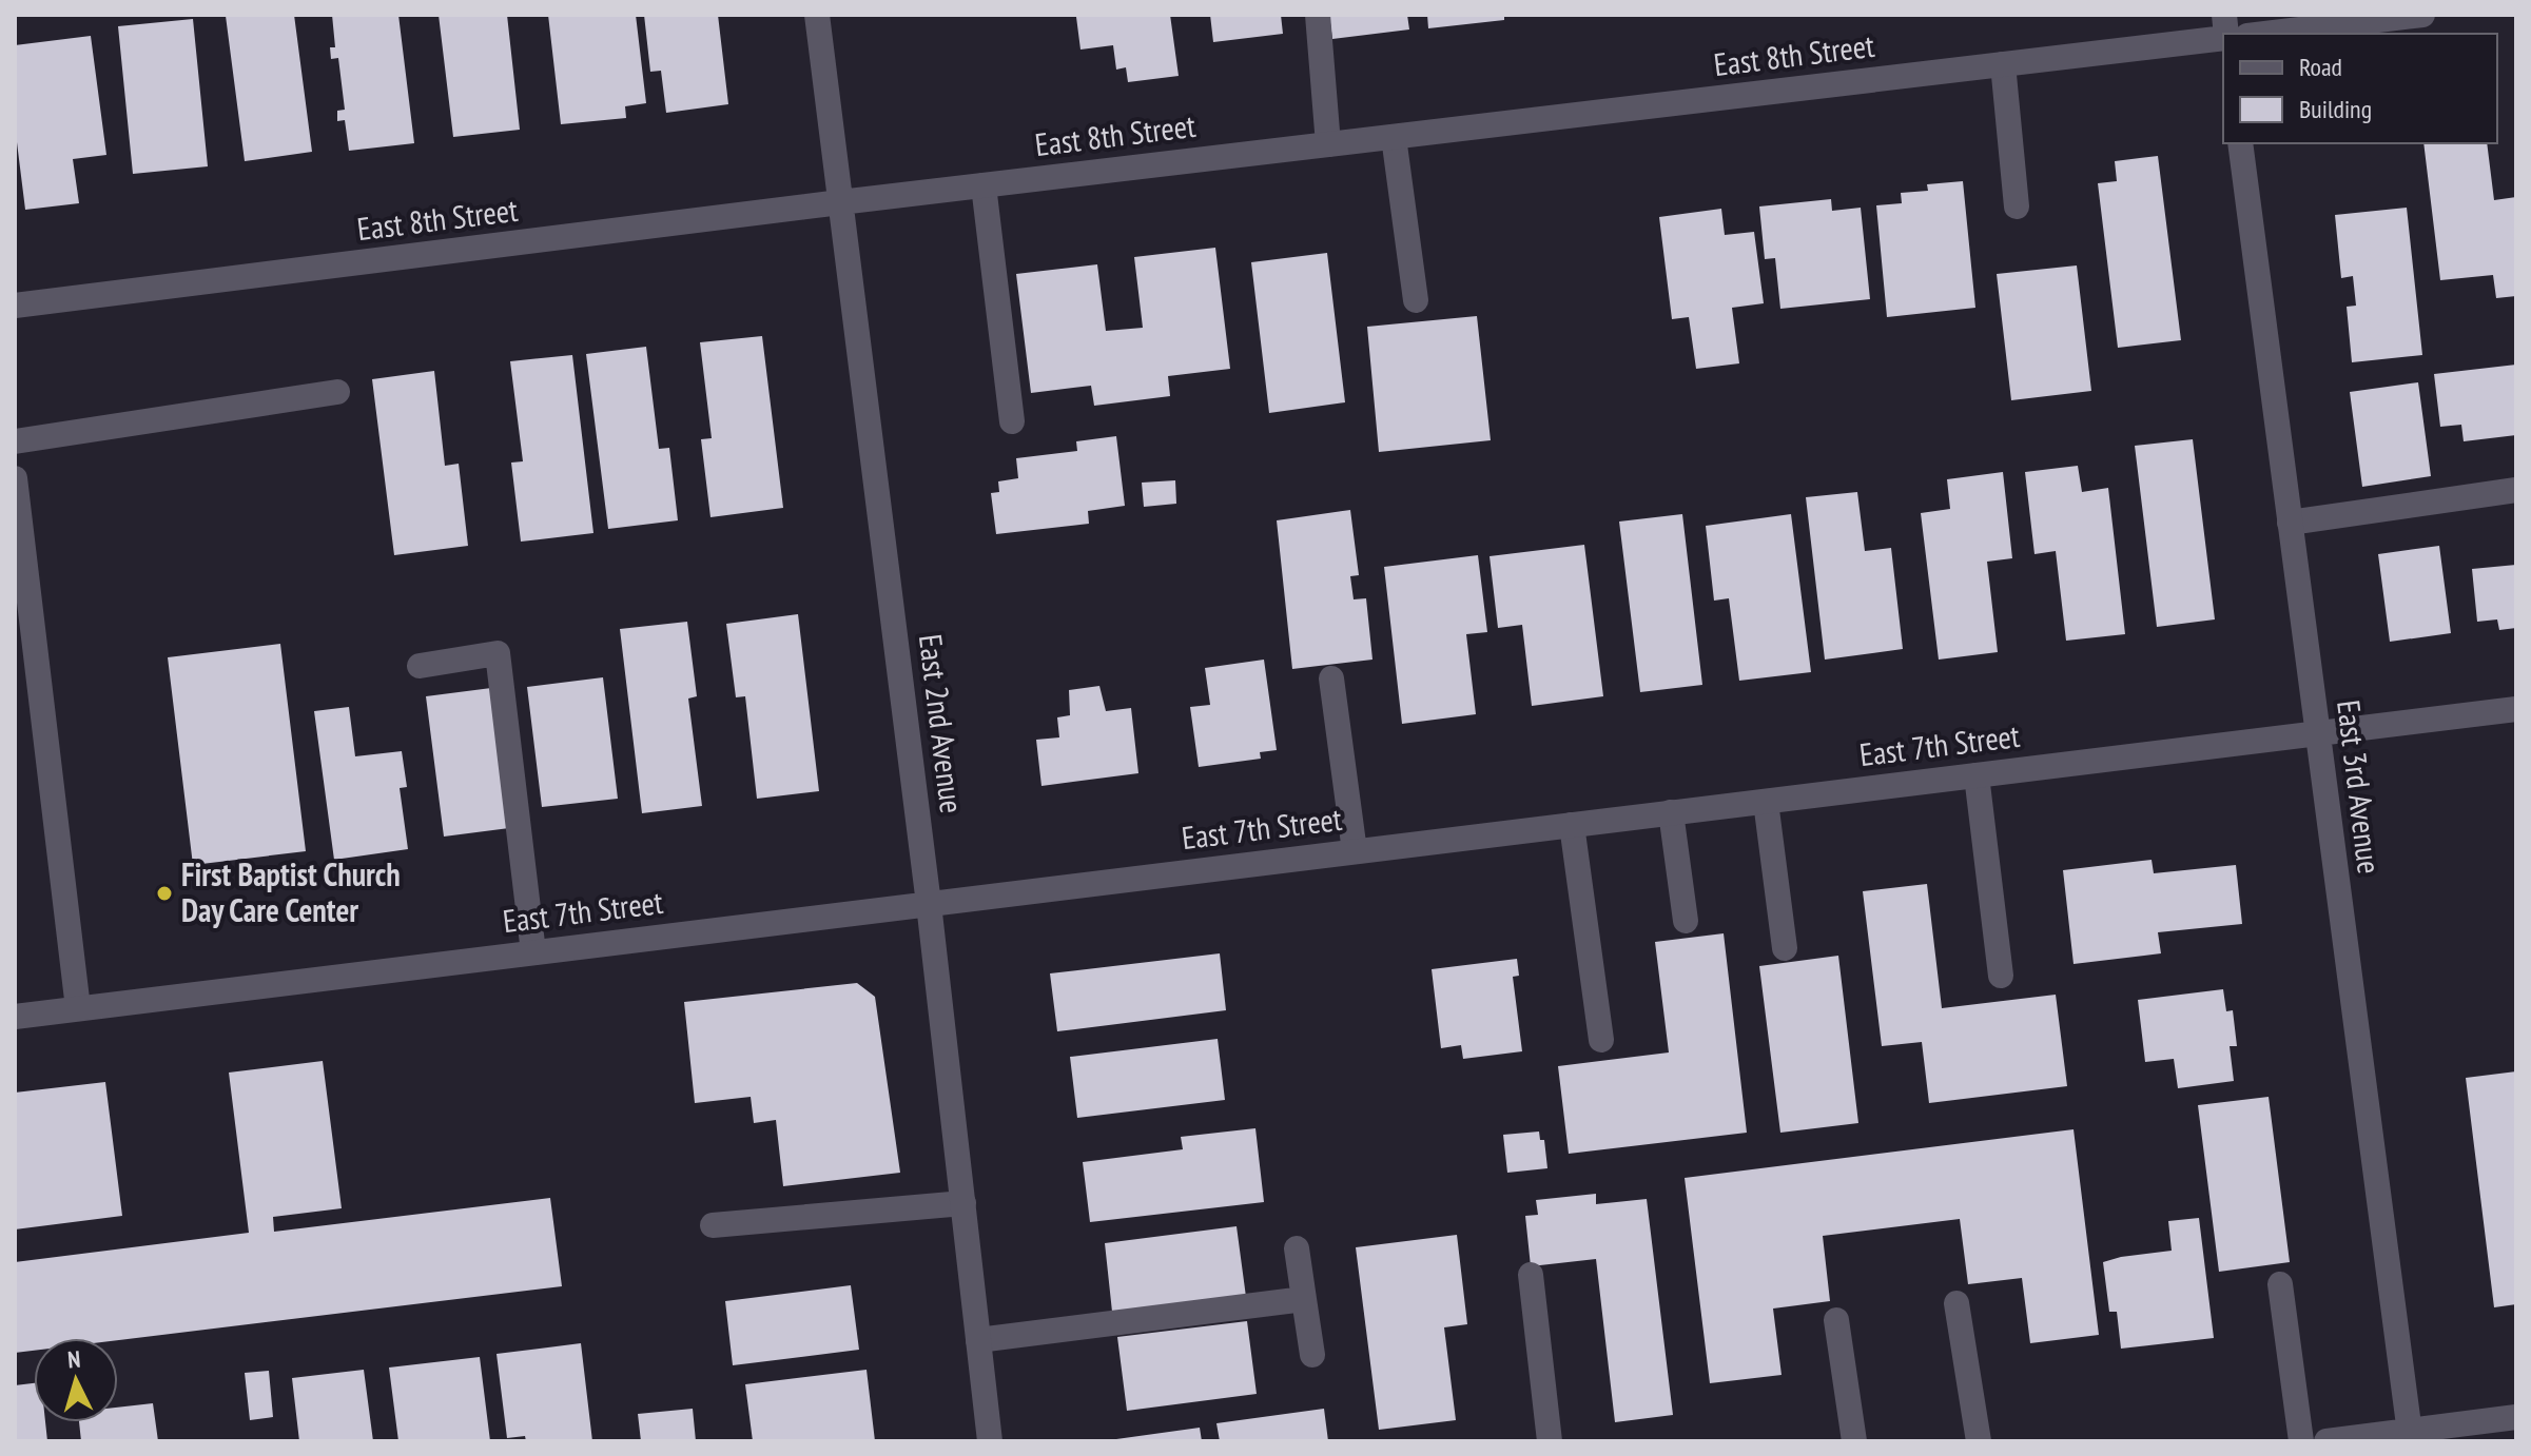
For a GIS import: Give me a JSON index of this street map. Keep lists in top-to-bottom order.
{
  "streets": {
    "street": [
      "East 8th Street",
      "East 2nd Avenue",
      "East 7th Street",
      "East 3rd Avenue"
    ]
  },
  "crossings": [
    ["East 8th Street", "East 2nd Avenue"],
    ["East 2nd Avenue", "East 7th Street"],
    ["East 7th Street", "East 3rd Avenue"]
  ],
  "places": ["First Baptist Church Day Care Center"],
  "legend": ["Road", "Building"],
  "north": "top"
}
